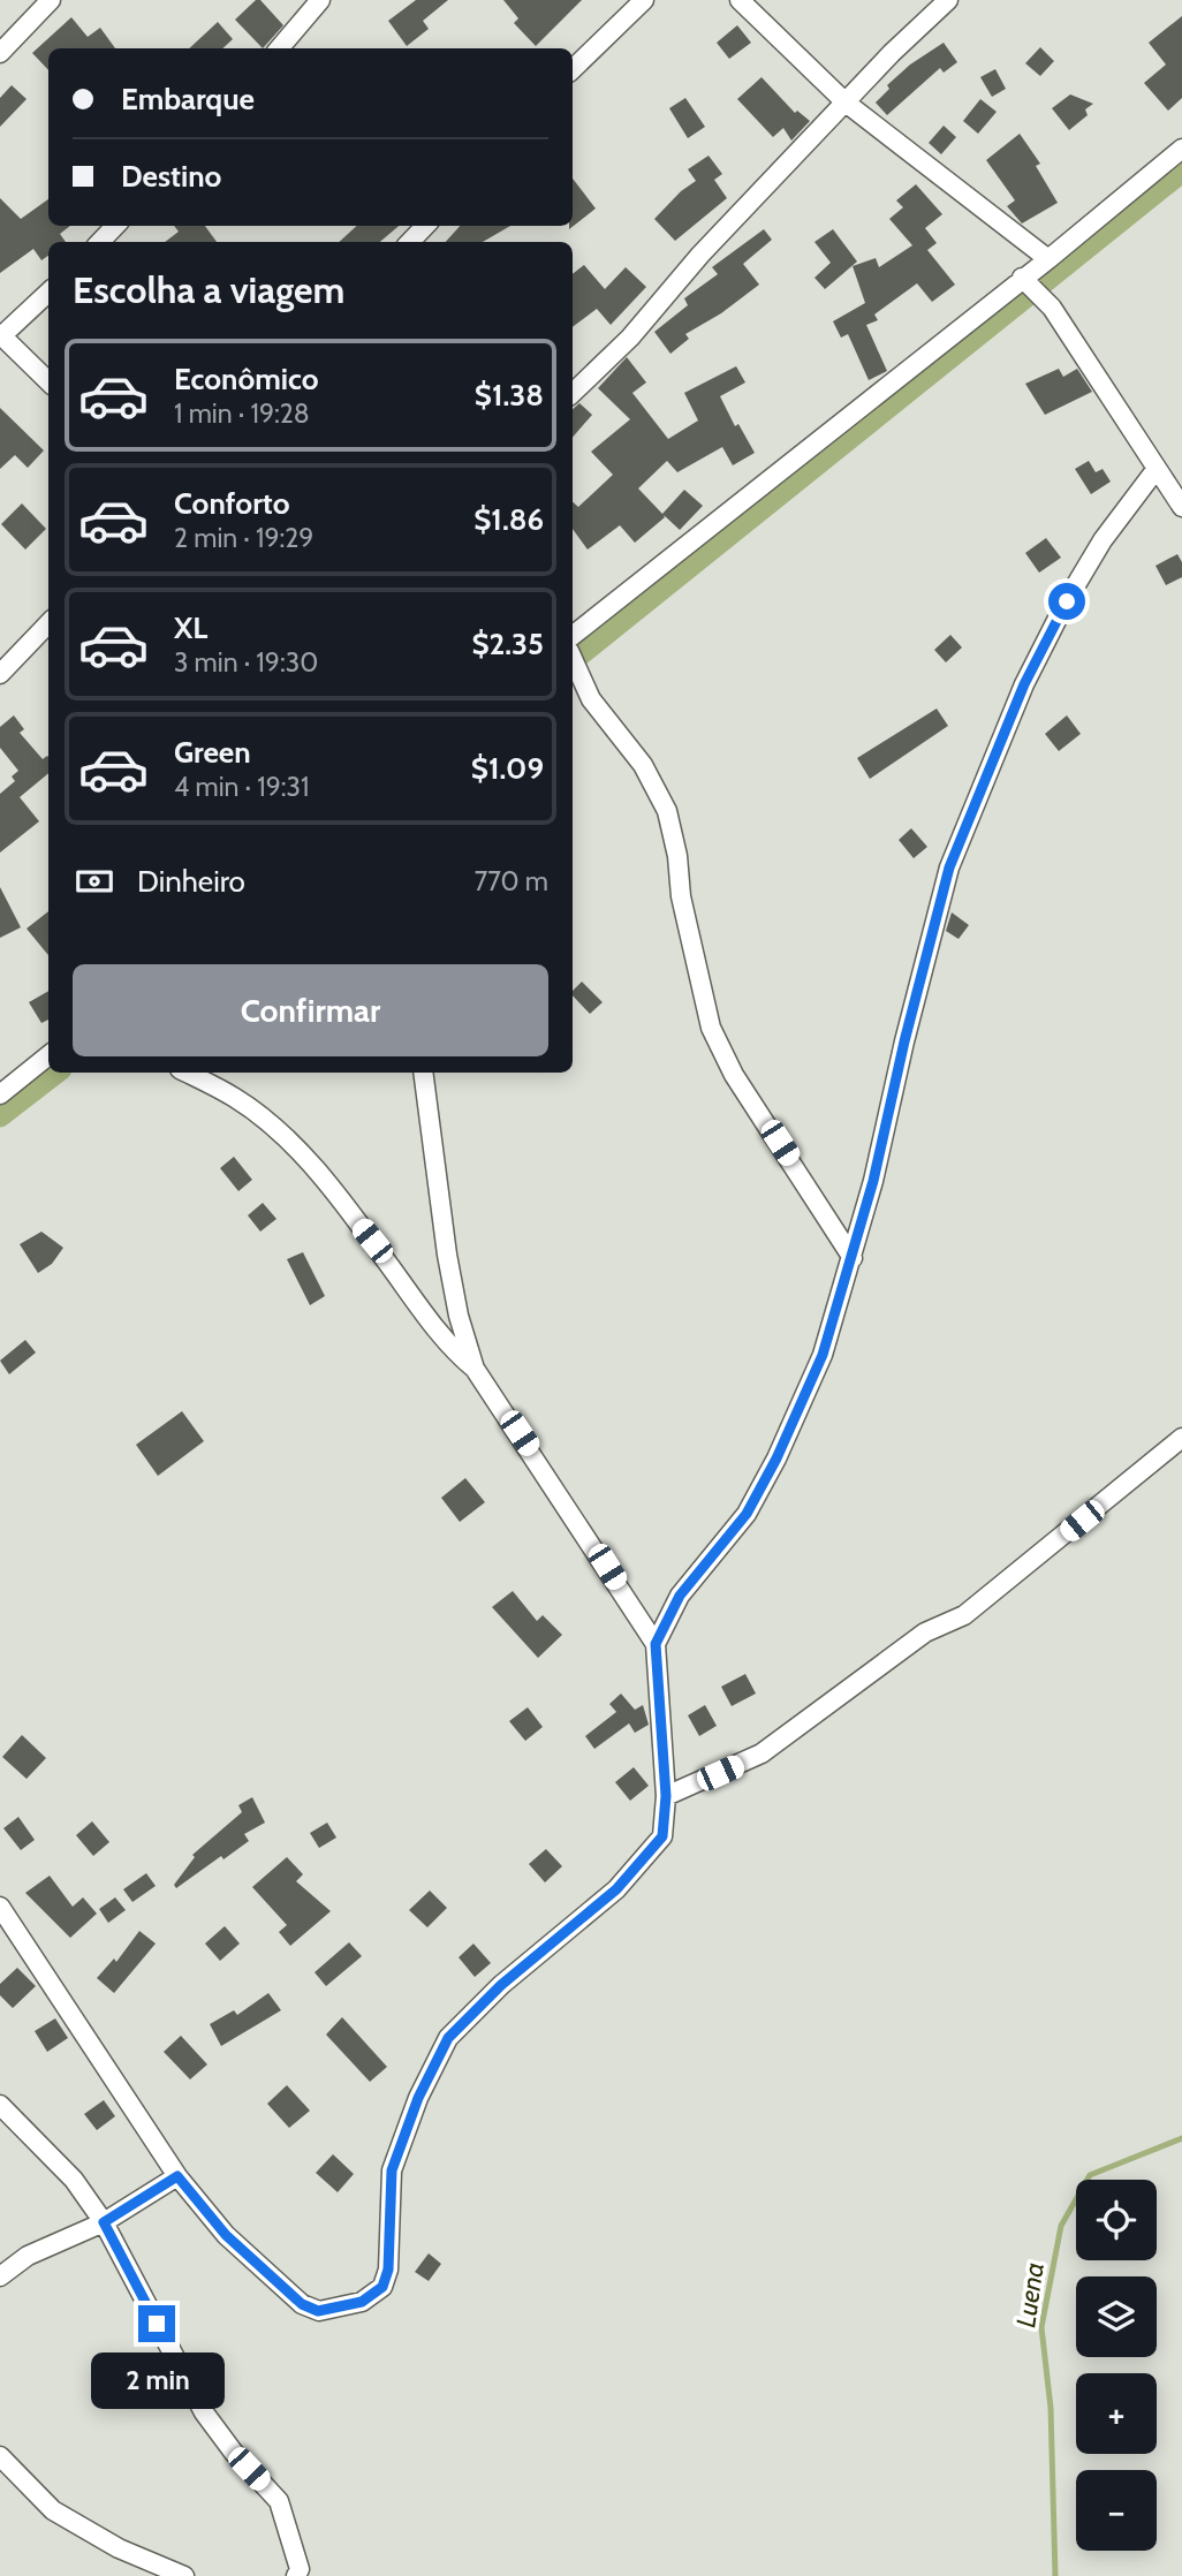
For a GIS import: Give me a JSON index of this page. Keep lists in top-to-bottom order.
{
  "water": ["Luena"],
  "page": {
    "banner": ["Embarque", "Destino"],
    "heading": "Escolha a viagem",
    "list": [
      {
        "name": "Econômico",
        "note": "1 min · 19:28",
        "value": "$1.38"
      },
      {
        "name": "Conforto",
        "note": "2 min · 19:29",
        "value": "$1.86"
      },
      {
        "name": "XL",
        "note": "3 min · 19:30",
        "value": "$2.35"
      },
      {
        "name": "Green",
        "note": "4 min · 19:31",
        "value": "$1.09"
      }
    ],
    "pay": ["Dinheiro", "770 m"],
    "buttons": "Confirmar",
    "map_buttons": ["+", "−"],
    "bubble": "2 min"
  }
}
